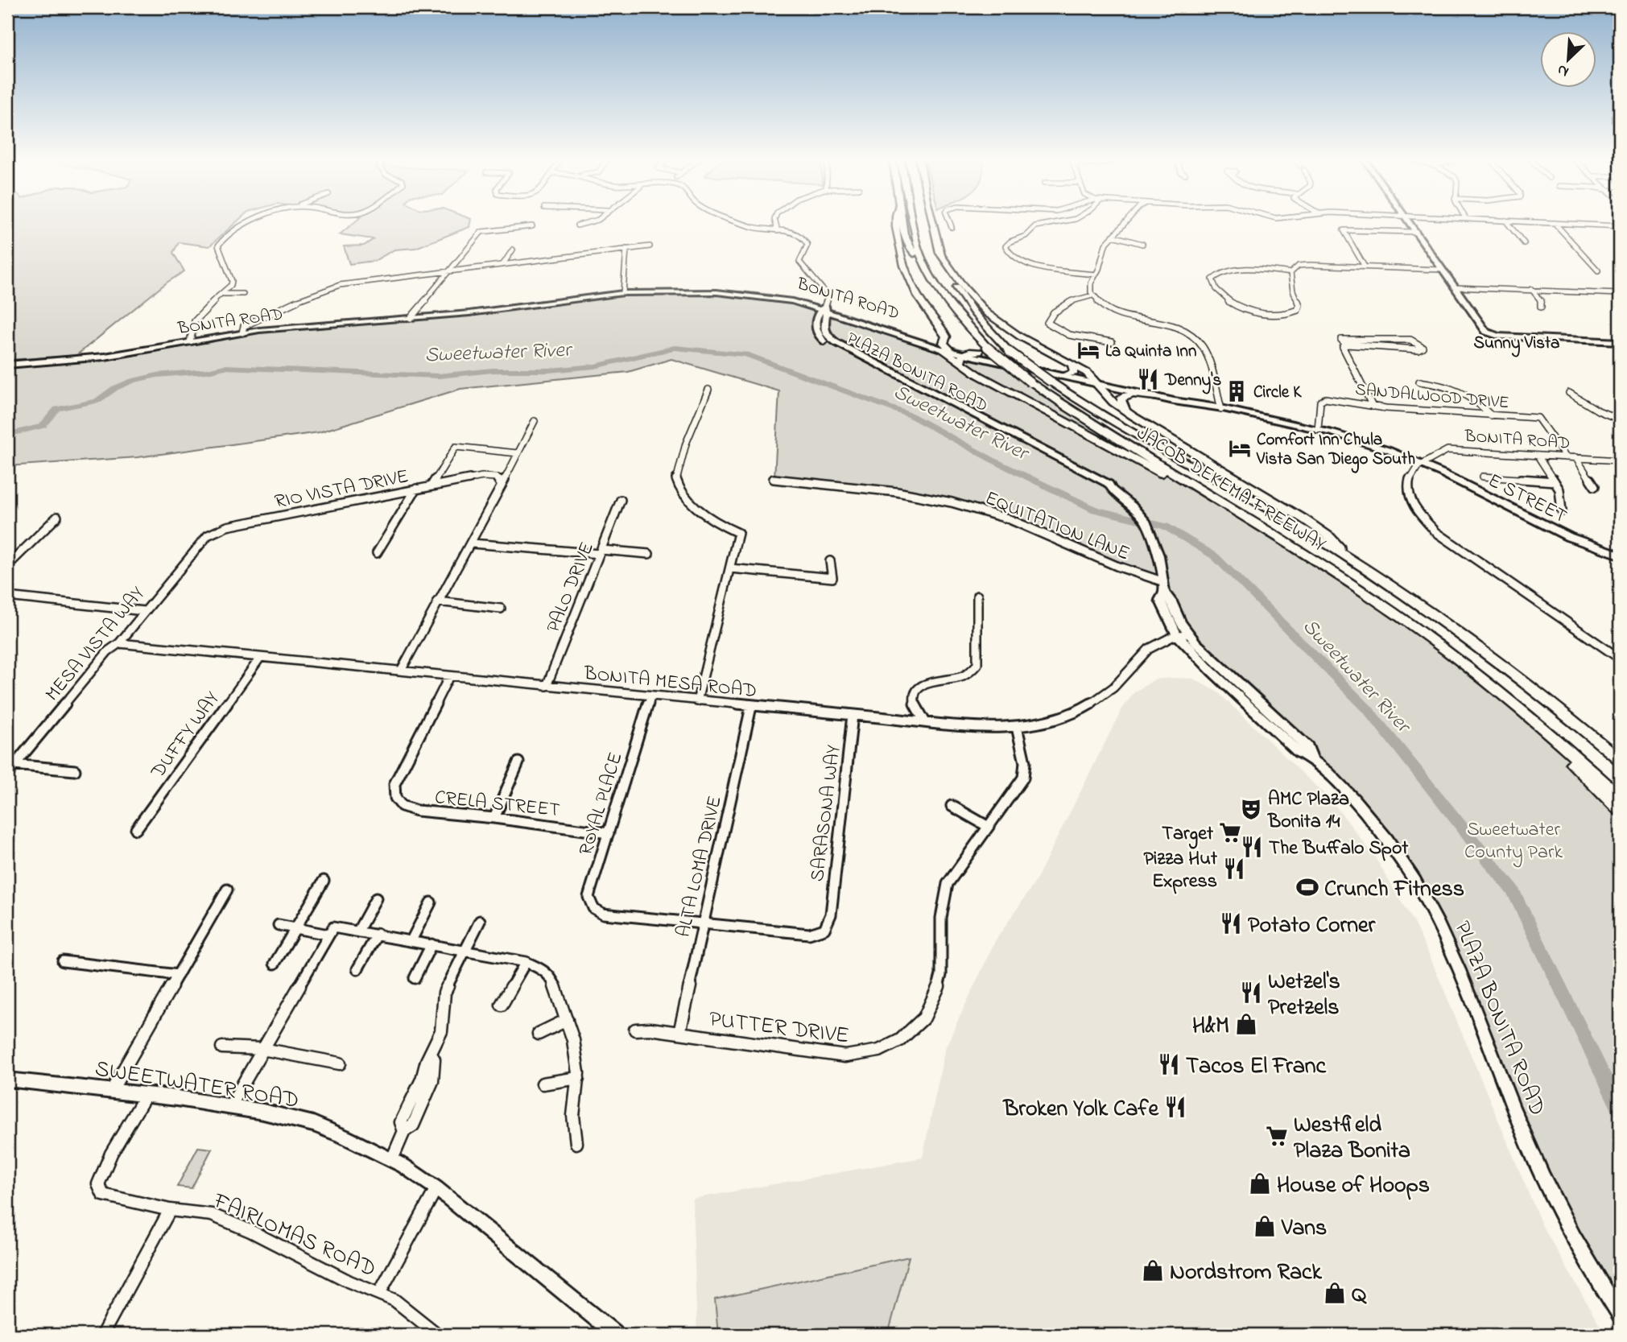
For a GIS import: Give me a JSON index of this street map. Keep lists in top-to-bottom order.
{
  "streets": {
    "highway": ["JACOB DEKEMA FREEWAY"],
    "main road": [
      "BONITA ROAD",
      "PLAZA BONITA ROAD",
      "E STREET",
      "SWEETWATER ROAD"
    ],
    "street": [
      "SANDALWOOD DRIVE",
      "RIO VISTA DRIVE",
      "EQUITATION LANE",
      "PALO DRIVE",
      "MESA VISTA WAY",
      "BONITA MESA ROAD",
      "DUFFY WAY",
      "CRELA STREET",
      "ROYAL PLACE",
      "SARASONA WAY",
      "ALTA LOMA DRIVE",
      "PUTTER DRIVE",
      "FAIRLOMAS ROAD"
    ]
  },
  "crossings": [
    ["BONITA ROAD", "PLAZA BONITA ROAD"],
    ["BONITA ROAD", "SANDALWOOD DRIVE"],
    ["BONITA ROAD", "E STREET"],
    ["PLAZA BONITA ROAD", "EQUITATION LANE"],
    ["PLAZA BONITA ROAD", "BONITA MESA ROAD"],
    ["RIO VISTA DRIVE", "MESA VISTA WAY"],
    ["PALO DRIVE", "BONITA MESA ROAD"],
    ["MESA VISTA WAY", "BONITA MESA ROAD"],
    ["BONITA MESA ROAD", "DUFFY WAY"],
    ["BONITA MESA ROAD", "CRELA STREET"],
    ["BONITA MESA ROAD", "ROYAL PLACE"],
    ["BONITA MESA ROAD", "SARASONA WAY"],
    ["BONITA MESA ROAD", "ALTA LOMA DRIVE"],
    ["BONITA MESA ROAD", "PUTTER DRIVE"],
    ["CRELA STREET", "ROYAL PLACE"],
    ["ROYAL PLACE", "SARASONA WAY"],
    ["ROYAL PLACE", "ALTA LOMA DRIVE"],
    ["SARASONA WAY", "ALTA LOMA DRIVE"],
    ["ALTA LOMA DRIVE", "PUTTER DRIVE"],
    ["SWEETWATER ROAD", "FAIRLOMAS ROAD"]
  ],
  "districts": ["Sunny Vista"],
  "water": ["Sweetwater River"],
  "parks": ["Sweetwater County Park"],
  "places": {
    "hotel": ["La Quinta Inn", "Comfort Inn Chula Vista San Diego South"],
    "restaurant": [
      "Denny's",
      "The Buffalo Spot",
      "Pizza Hut Express",
      "Potato Corner",
      "Wetzel's Pretzels",
      "Tacos El Franc",
      "Broken Yolk Cafe"
    ],
    "building": ["Circle K"],
    "theatre": ["AMC Plaza Bonita 14"],
    "supermarket": ["Target", "Westfield Plaza Bonita"],
    "sports": ["Crunch Fitness"],
    "shop": [
      "H&M",
      "House of Hoops",
      "Vans",
      "Nordstrom Rack",
      "Q"
    ]
  },
  "north": "bottom left"
}
